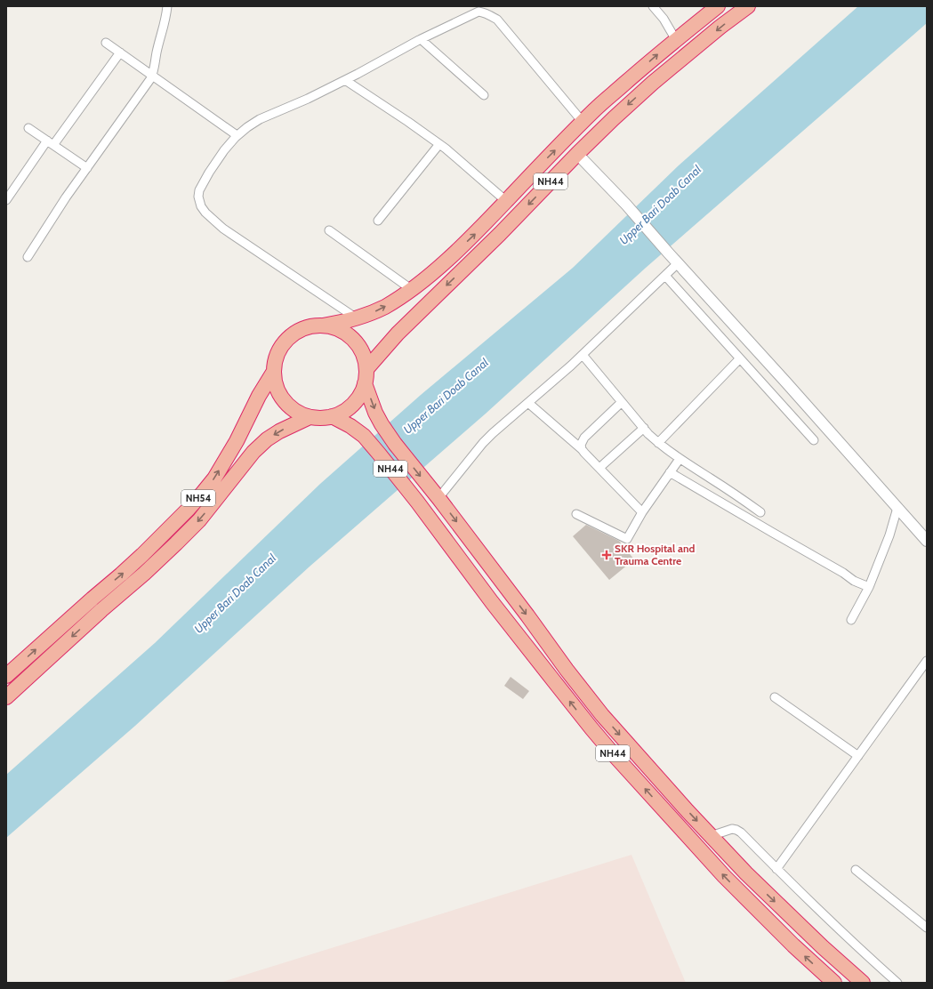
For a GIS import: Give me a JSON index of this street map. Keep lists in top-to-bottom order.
{
  "streets": {
    "highway": ["NH44", "NH54"]
  },
  "crossings": [
    ["NH44", "NH54"]
  ],
  "water": ["Upper Bari Doab Canal"],
  "places": {
    "health": ["SKR Hospital and Trauma Centre"]
  }
}
